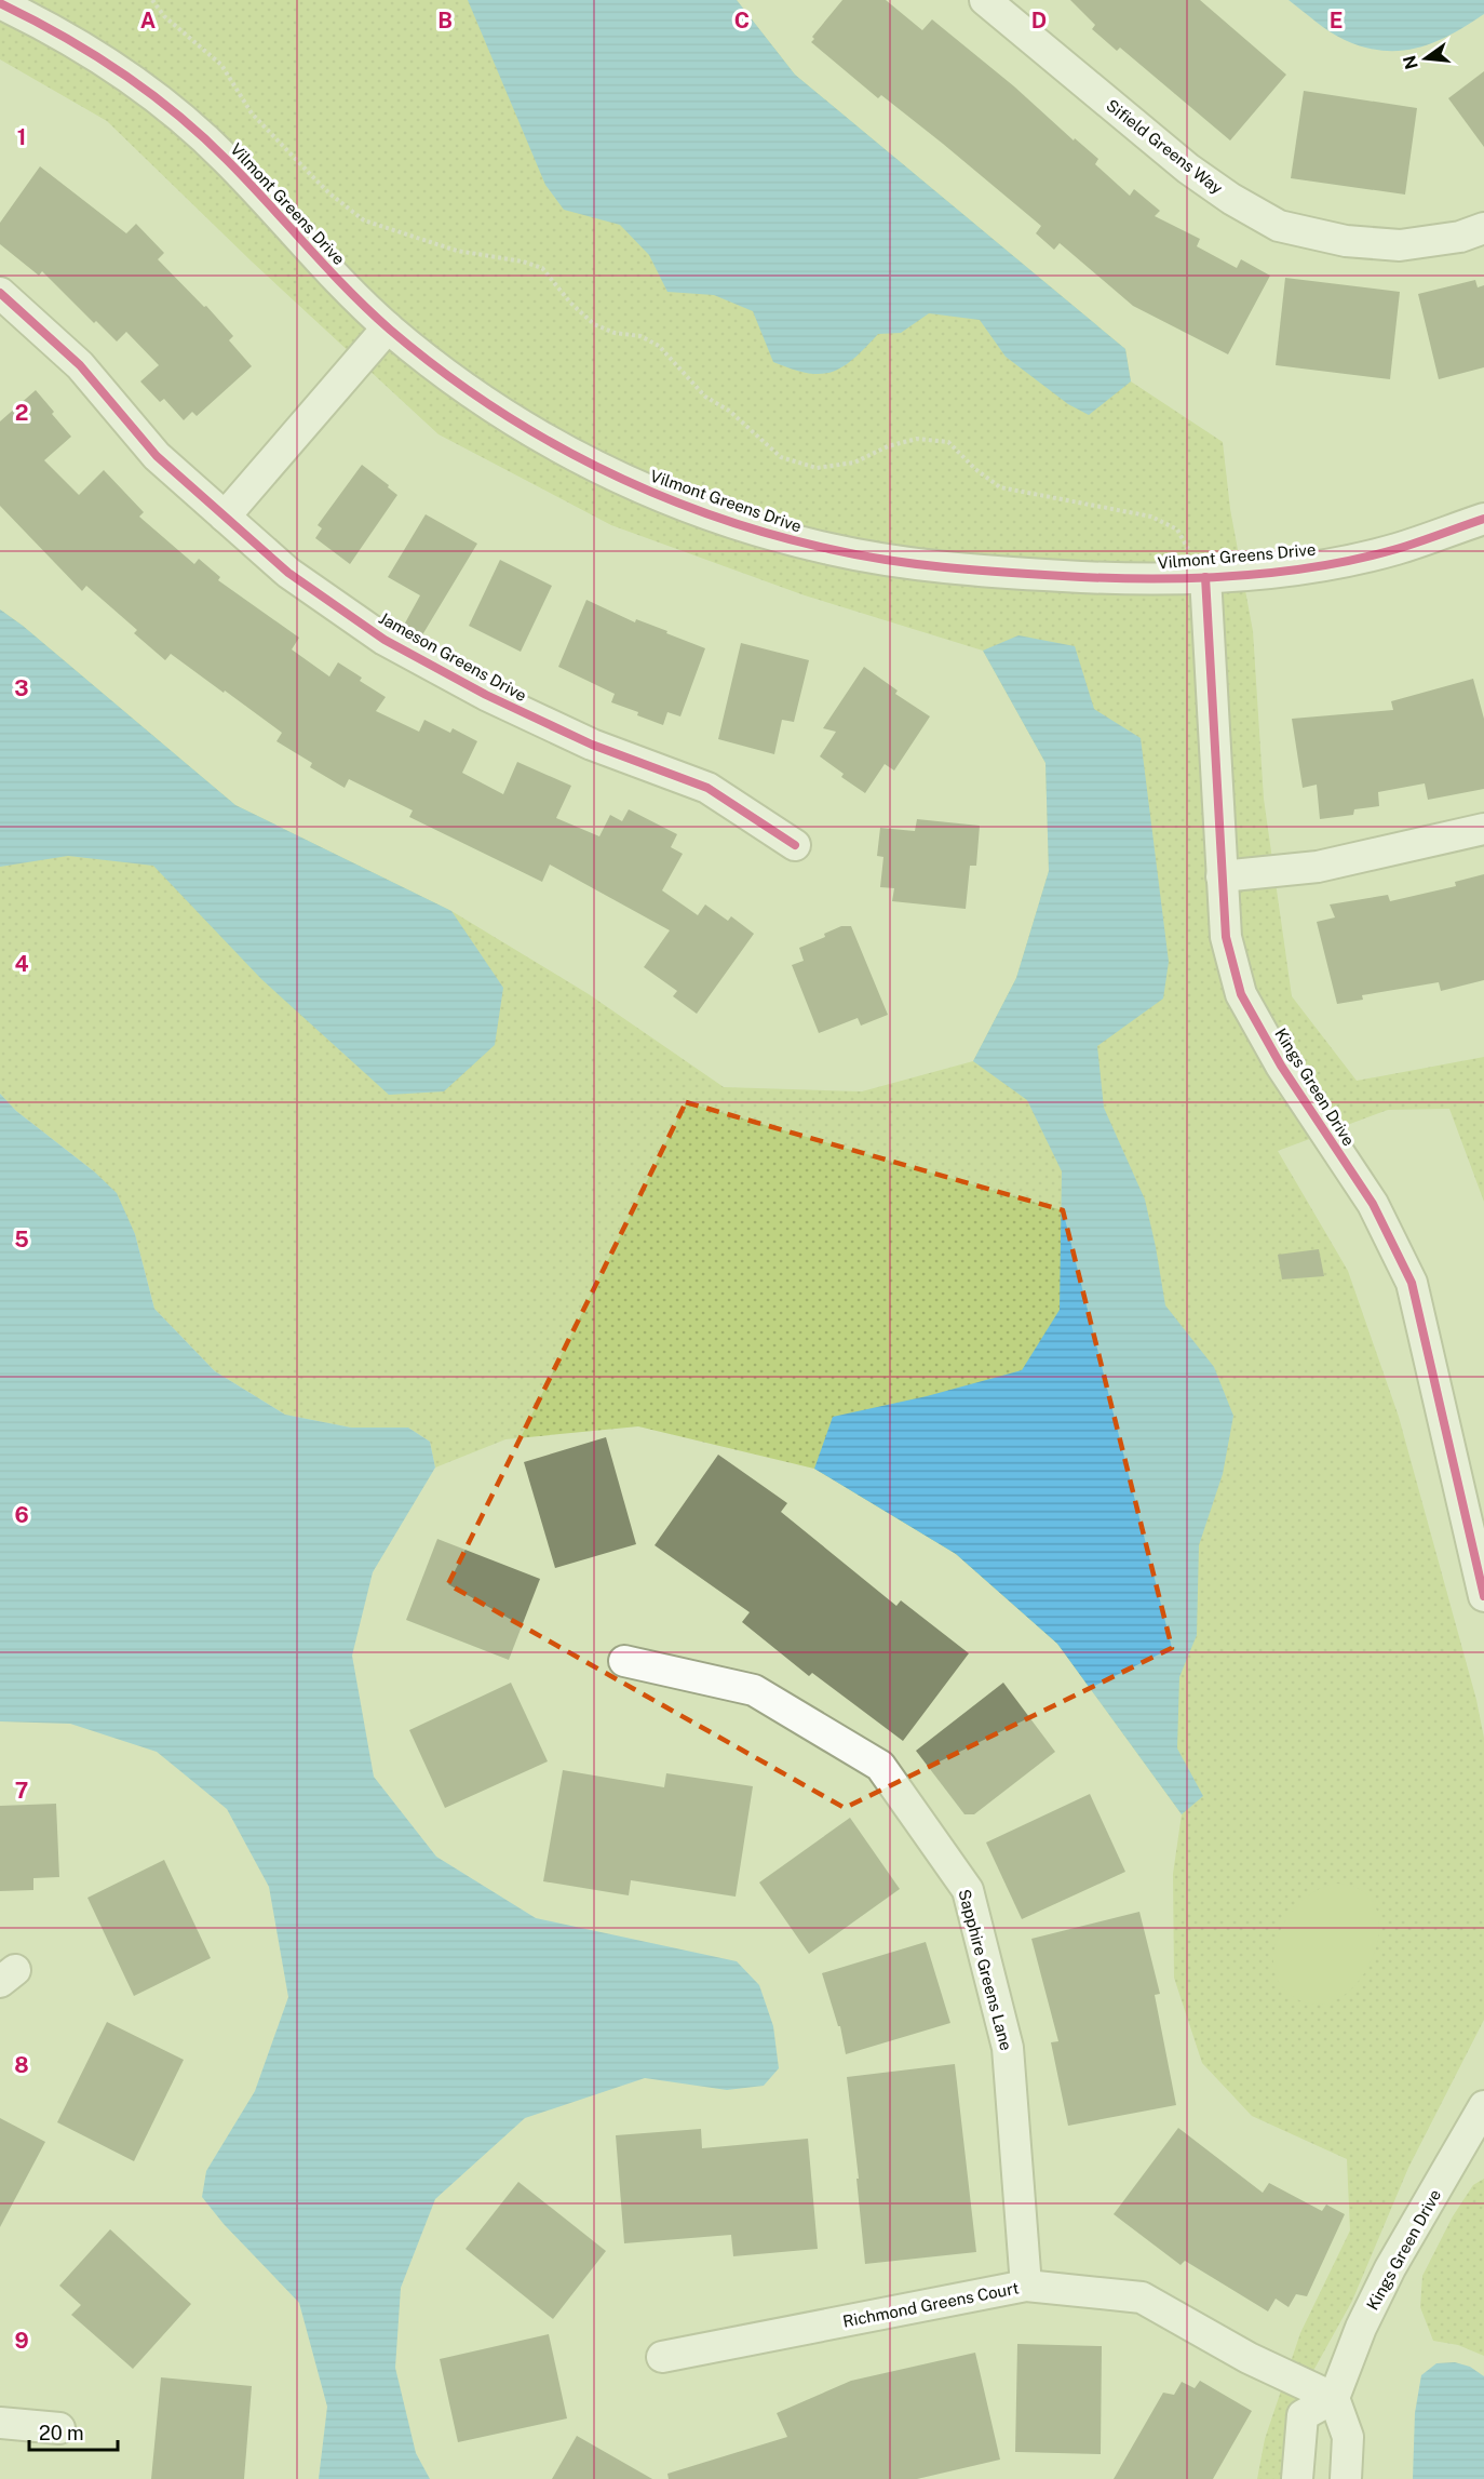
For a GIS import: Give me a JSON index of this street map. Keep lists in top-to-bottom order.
{
  "streets": {
    "street": [
      "Sifield Greens Way",
      "Vilmont Greens Drive",
      "Jameson Greens Drive",
      "Kings Green Drive",
      "Sapphire Greens Lane",
      "Richmond Greens Court"
    ]
  },
  "crossings": [
    ["Vilmont Greens Drive", "Kings Green Drive"],
    ["Kings Green Drive", "Richmond Greens Court"],
    ["Sapphire Greens Lane", "Richmond Greens Court"]
  ],
  "scale_bar": "20 m",
  "north": "left",
  "grid": {
    "columns": [
      "A",
      "B",
      "C",
      "D",
      "E"
    ],
    "rows": [
      "1",
      "2",
      "3",
      "4",
      "5",
      "6",
      "7",
      "8",
      "9"
    ]
  }
}
